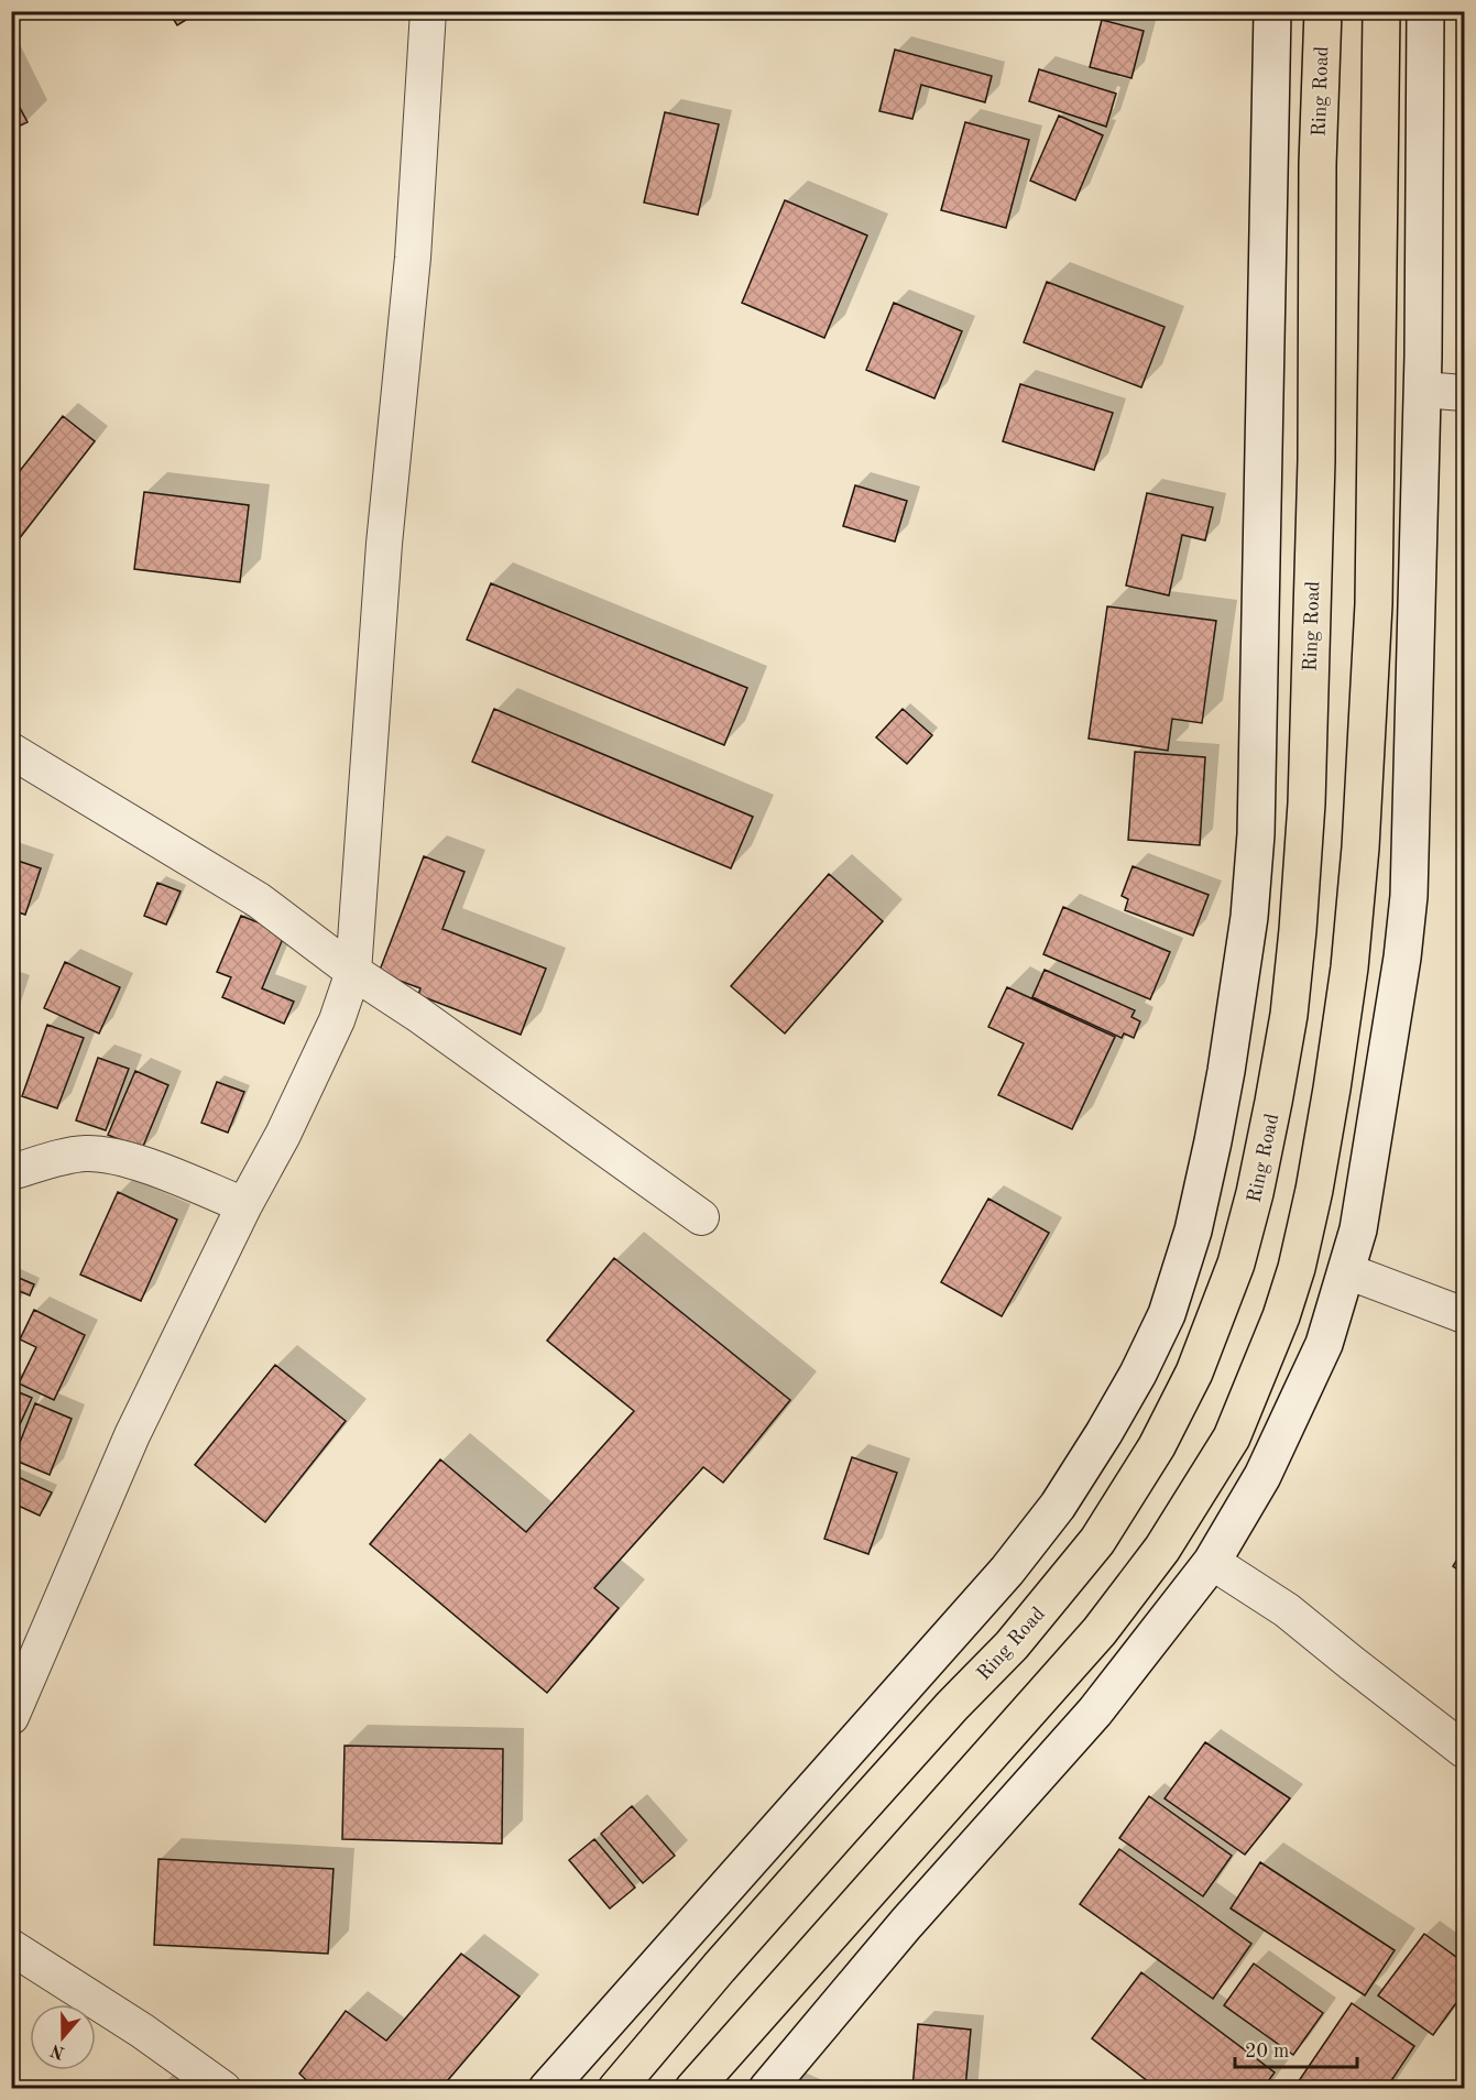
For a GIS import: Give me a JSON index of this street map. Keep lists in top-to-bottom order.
{
  "streets": {
    "highway": ["Ring Road"]
  },
  "scale_bar": "20 m",
  "north": "bottom"
}
